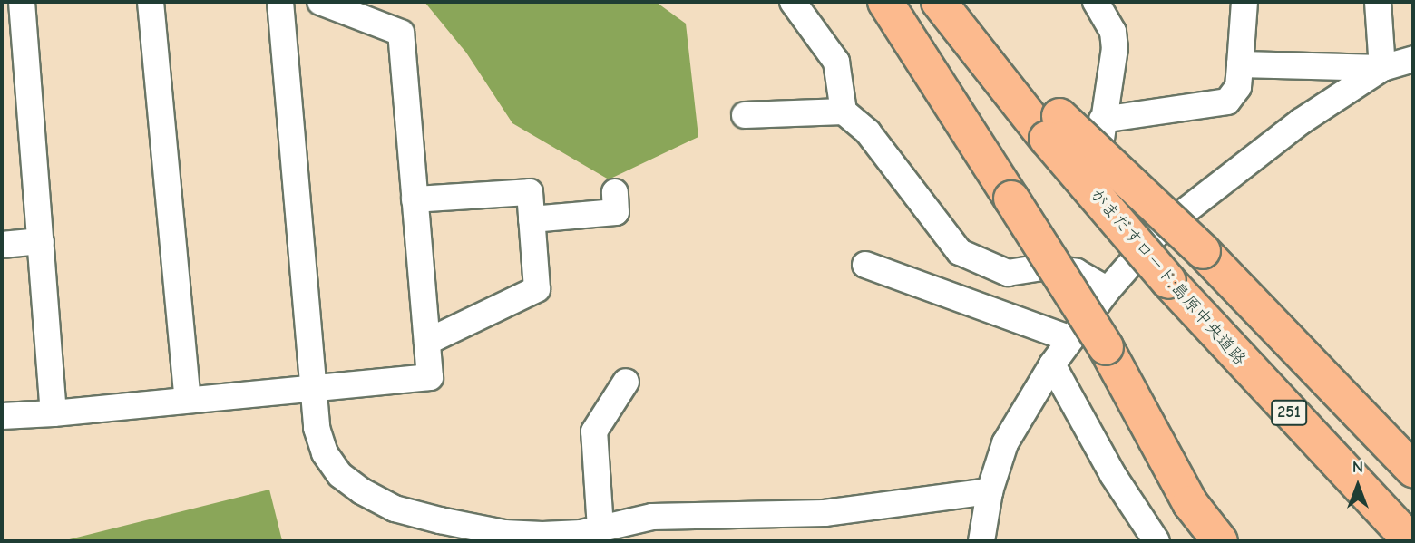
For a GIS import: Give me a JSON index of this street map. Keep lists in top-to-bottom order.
{
  "streets": {
    "highway": ["がまだすロード;島原中央道路", "251"]
  },
  "north": "top"
}
